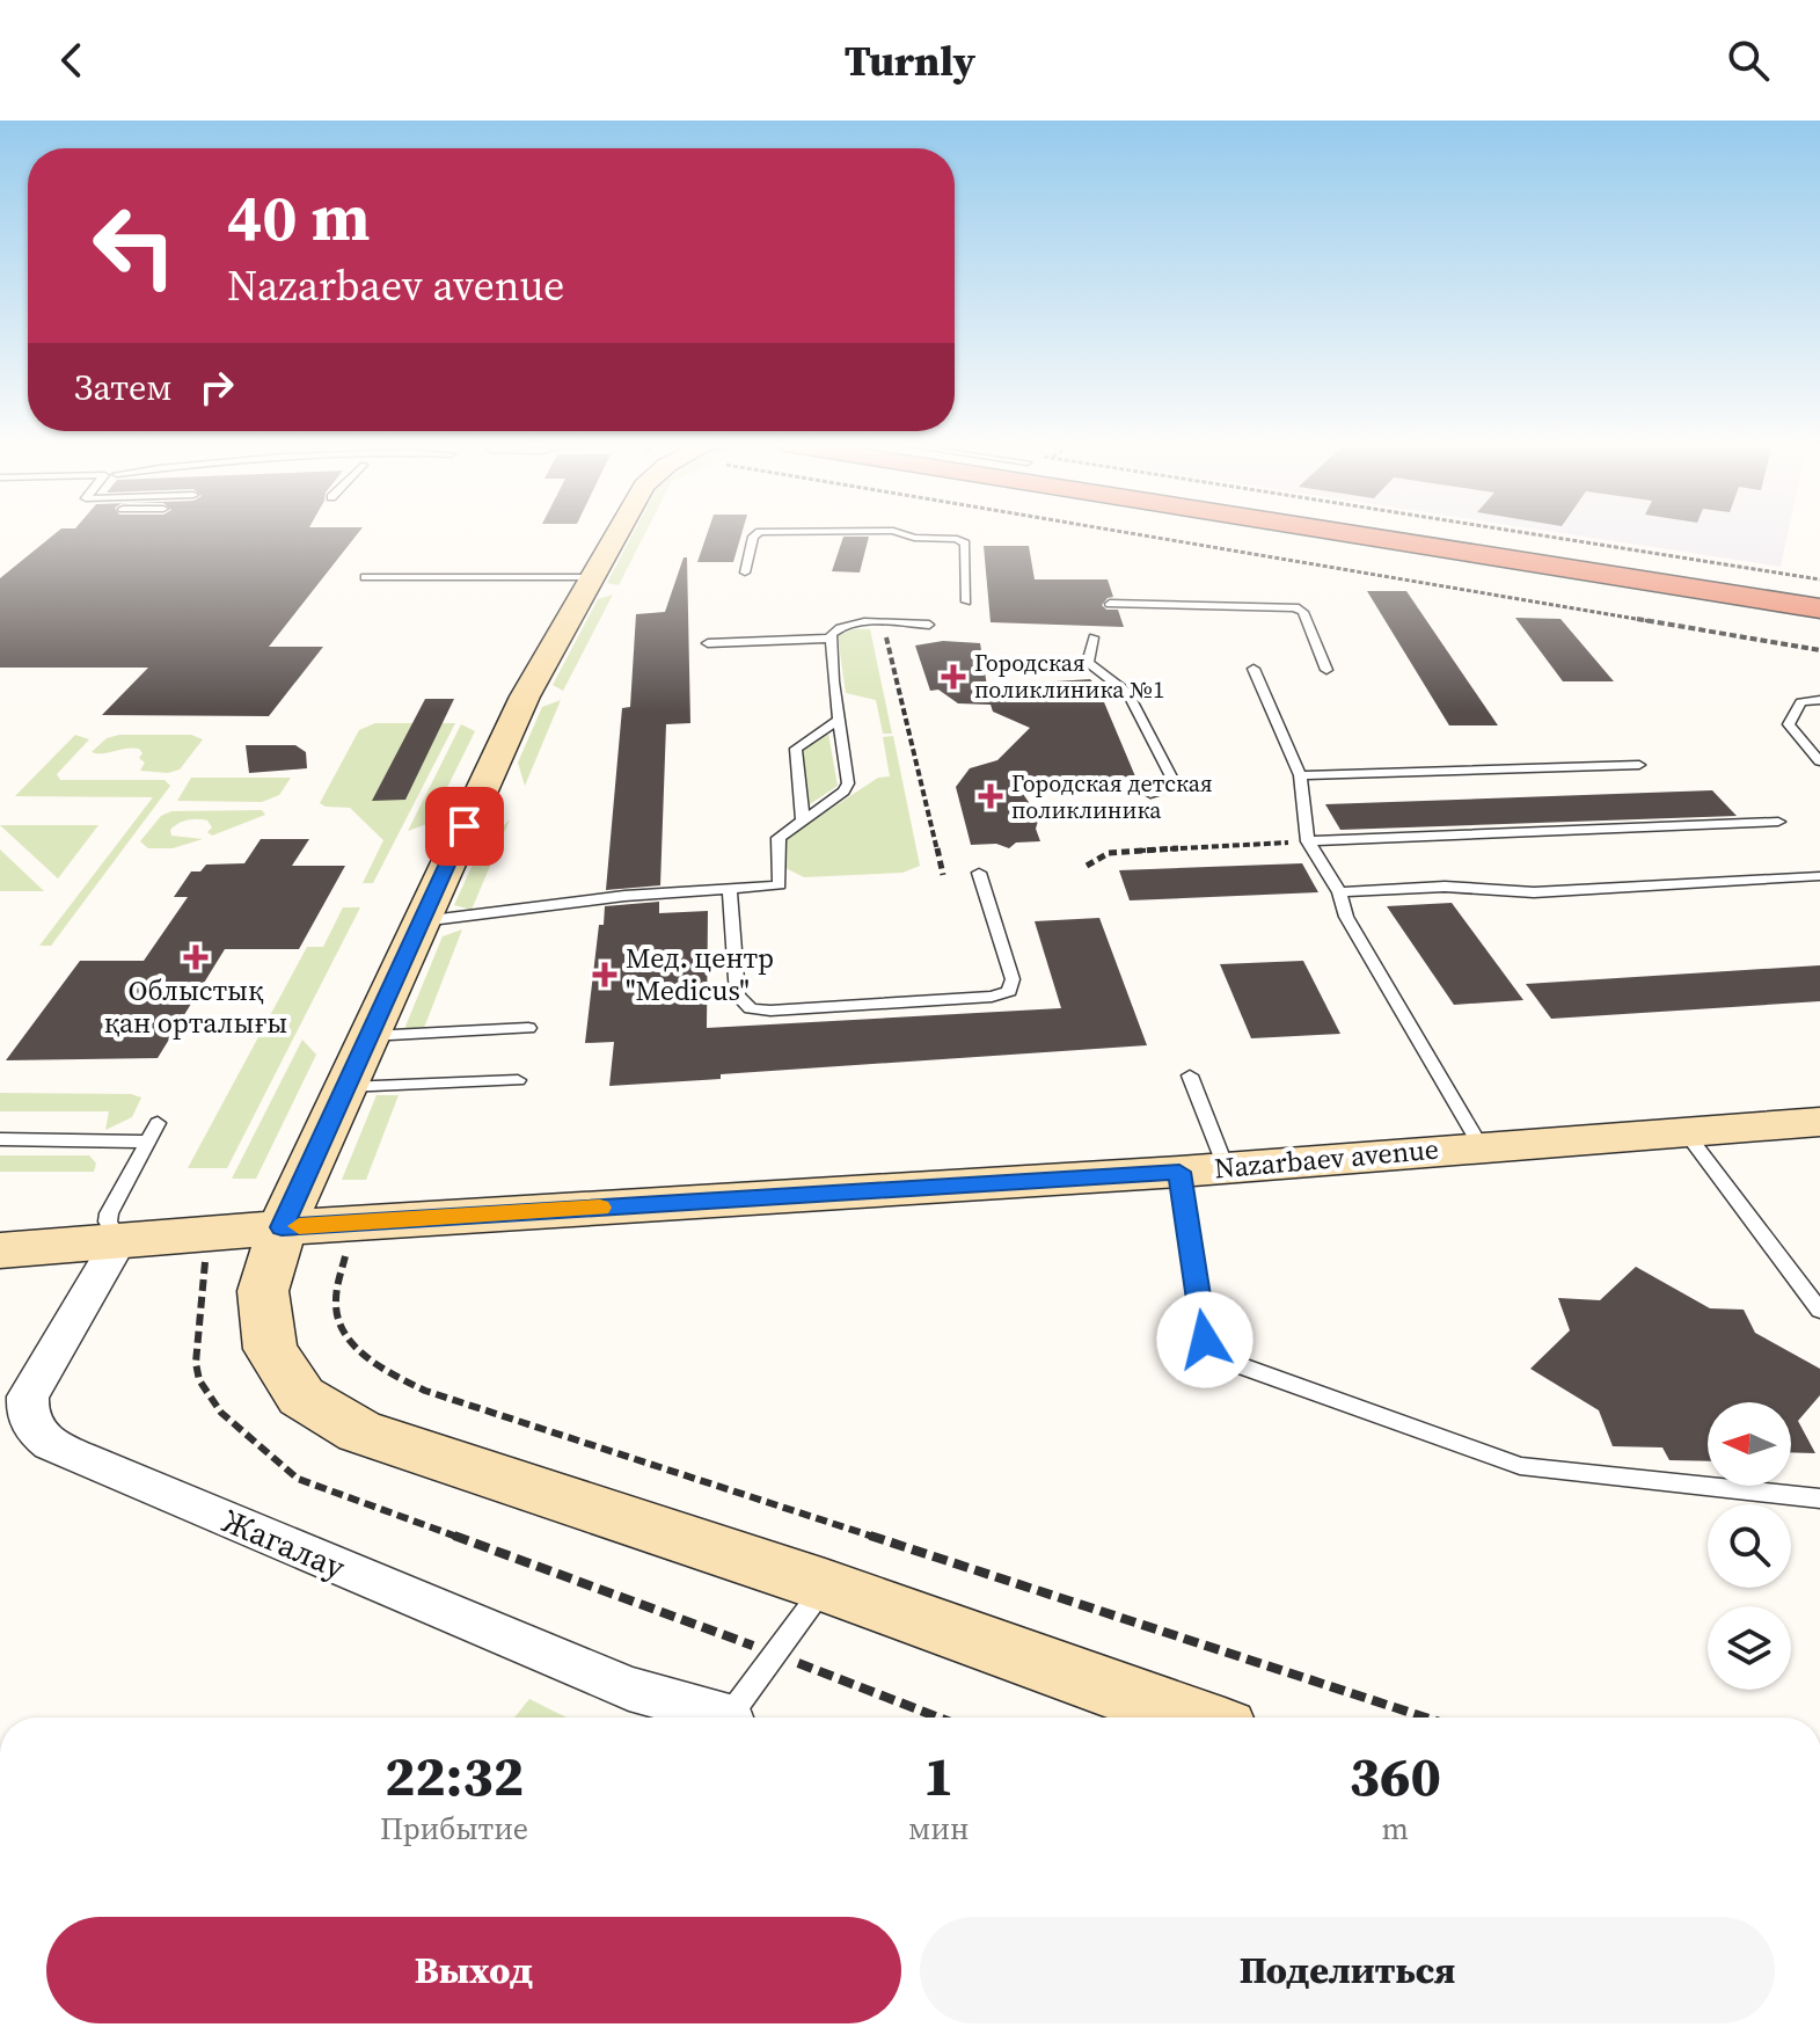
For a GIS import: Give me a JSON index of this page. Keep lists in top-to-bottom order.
{
  "streets": {
    "street": ["Nazarbaev avenue", "Жагалау"]
  },
  "crossings": [
    ["Nazarbaev avenue", "Жагалау"]
  ],
  "places": {
    "health": [
      "Городская поликлиника №1",
      "Городская детская поликлиника",
      "Облыстық қан орталығы",
      "Мед. центр \"Medicus\""
    ]
  },
  "north": "left",
  "page": {
    "header": "Turnly",
    "turn": ["40 m", "Nazarbaev avenue"],
    "then": "Затем",
    "eta": [
      "22:32",
      "Прибытие",
      "1",
      "мин",
      "360",
      "m"
    ],
    "buttons": ["Выход", "Поделиться"]
  }
}
